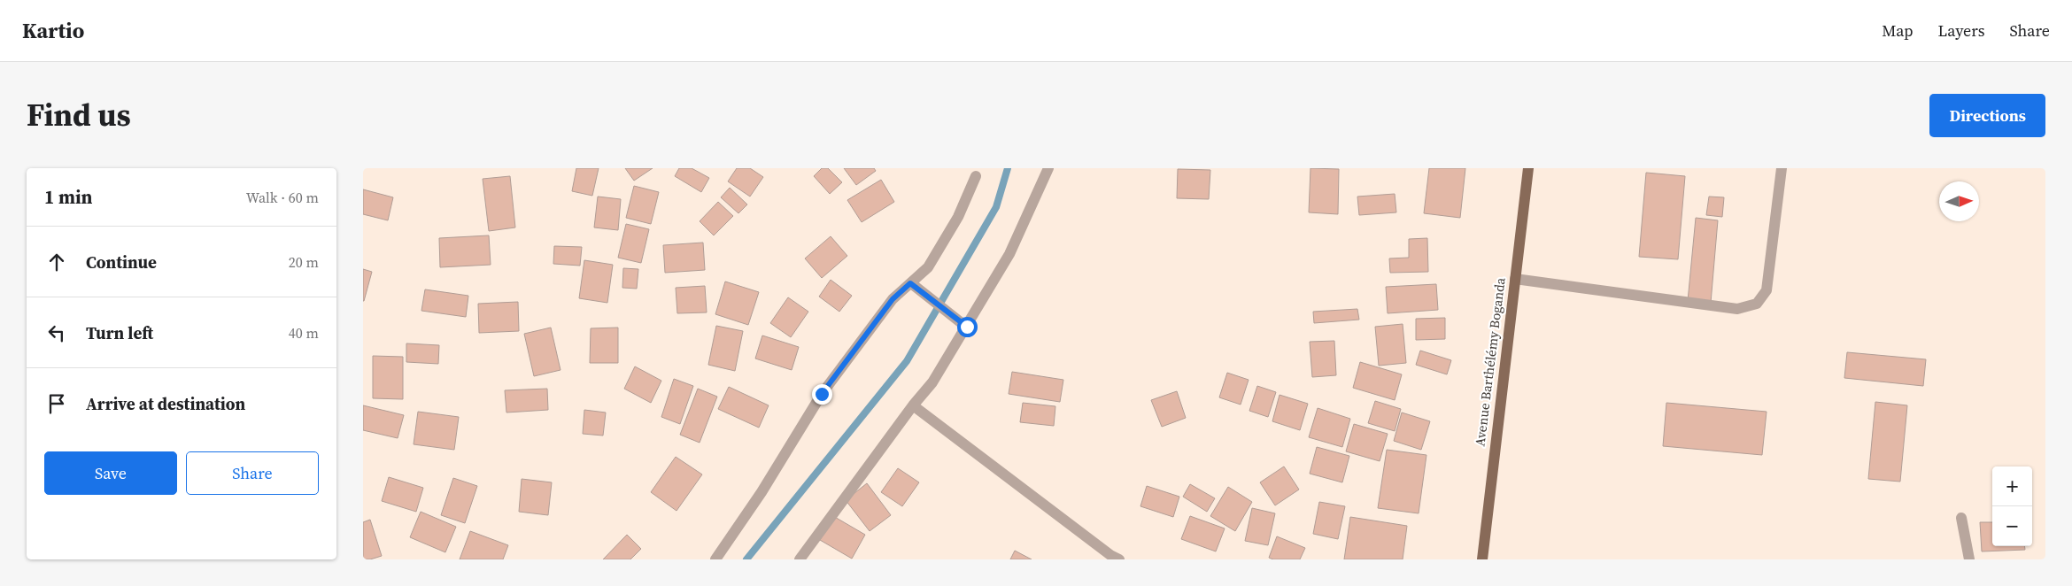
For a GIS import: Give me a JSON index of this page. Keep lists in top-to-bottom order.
{
  "streets": {
    "main road": ["Avenue Barthélémy Boganda"]
  },
  "north": "right",
  "page": {
    "header": "Kartio",
    "nav": ["Map", "Layers", "Share"],
    "title": "Find us",
    "buttons": [
      "Directions",
      ["Save", "Share"]
    ],
    "heading": ["1 min", "Walk · 60 m"],
    "list": [
      ["Continue", "20 m"],
      ["Turn left", "40 m"],
      "Arrive at destination"
    ],
    "map_buttons": ["+", "−"]
  }
}
